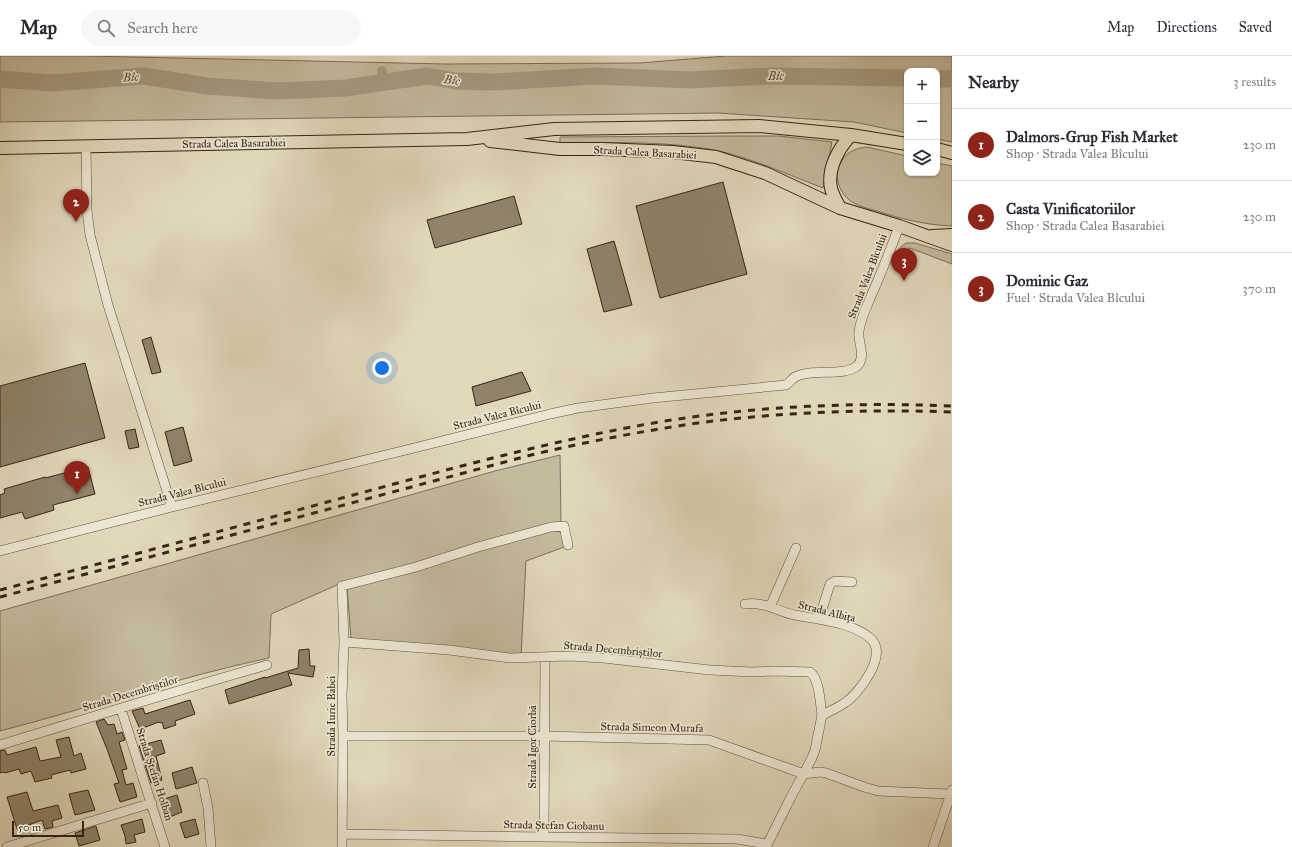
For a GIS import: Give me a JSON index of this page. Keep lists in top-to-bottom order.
{
  "streets": {
    "main road": ["Strada Calea Basarabiei"],
    "street": [
      "Strada Valea Bîcului",
      "Strada Albița",
      "Strada Decembriștilor",
      "Strada Iurie Babei",
      "Strada Simeon Murafa",
      "Strada Igor Ciorbă",
      "Strada Ștefan Holban",
      "Strada Ștefan Ciobanu"
    ]
  },
  "crossings": [
    ["Strada Calea Basarabiei", "Strada Valea Bîcului"],
    ["Strada Albița", "Strada Decembriștilor"],
    ["Strada Decembriștilor", "Strada Iurie Babei"],
    ["Strada Decembriștilor", "Strada Igor Ciorbă"],
    ["Strada Decembriștilor", "Strada Ștefan Holban"],
    ["Strada Iurie Babei", "Strada Simeon Murafa"],
    ["Strada Iurie Babei", "Strada Ștefan Ciobanu"],
    ["Strada Simeon Murafa", "Strada Igor Ciorbă"],
    ["Strada Igor Ciorbă", "Strada Ștefan Ciobanu"]
  ],
  "water": ["Bîc"],
  "scale_bar": "50 m",
  "page": {
    "header": "Map",
    "search": "Search here",
    "nav": ["Map", "Directions", "Saved"],
    "heading": ["Nearby", "3 results"],
    "map_buttons": ["+", "−"],
    "list": [
      {
        "mark": "1",
        "name": "Dalmors-Grup Fish Market",
        "note": "Shop · Strada Valea Bîcului",
        "value": "230 m"
      },
      {
        "mark": "2",
        "name": "Casta Vinificatoriilor",
        "note": "Shop · Strada Calea Basarabiei",
        "value": "230 m"
      },
      {
        "mark": "3",
        "name": "Dominic Gaz",
        "note": "Fuel · Strada Valea Bîcului",
        "value": "370 m"
      }
    ],
    "pins": ["2", "3", "1"],
    "scale": "50 m"
  }
}
